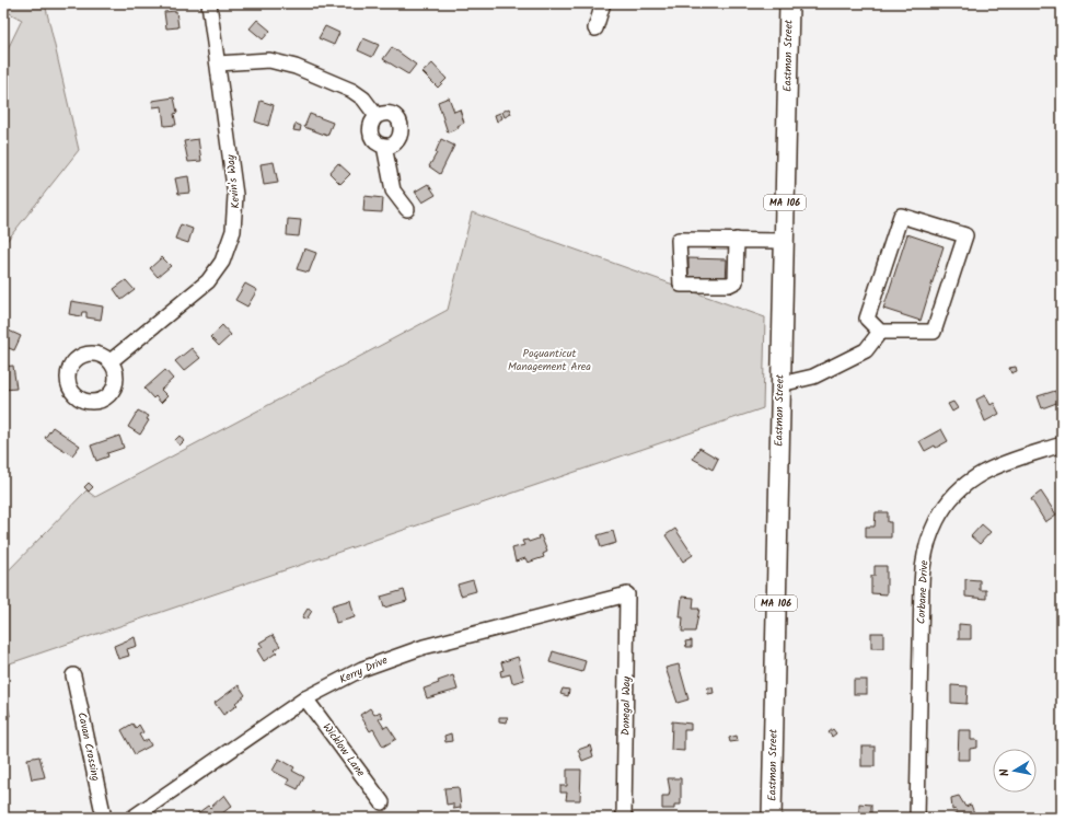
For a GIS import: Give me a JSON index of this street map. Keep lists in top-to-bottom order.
{
  "streets": {
    "main road": ["Eastman Street", "MA 106"],
    "street": [
      "Kevin's Way",
      "Corbane Drive",
      "Kerry Drive",
      "Donegal Way",
      "Cavan Crossing",
      "Wicklow Lane"
    ]
  },
  "crossings": [
    ["Kerry Drive", "Donegal Way"],
    ["Kerry Drive", "Wicklow Lane"]
  ],
  "parks": ["Poquanticut Management Area"],
  "north": "left"
}
